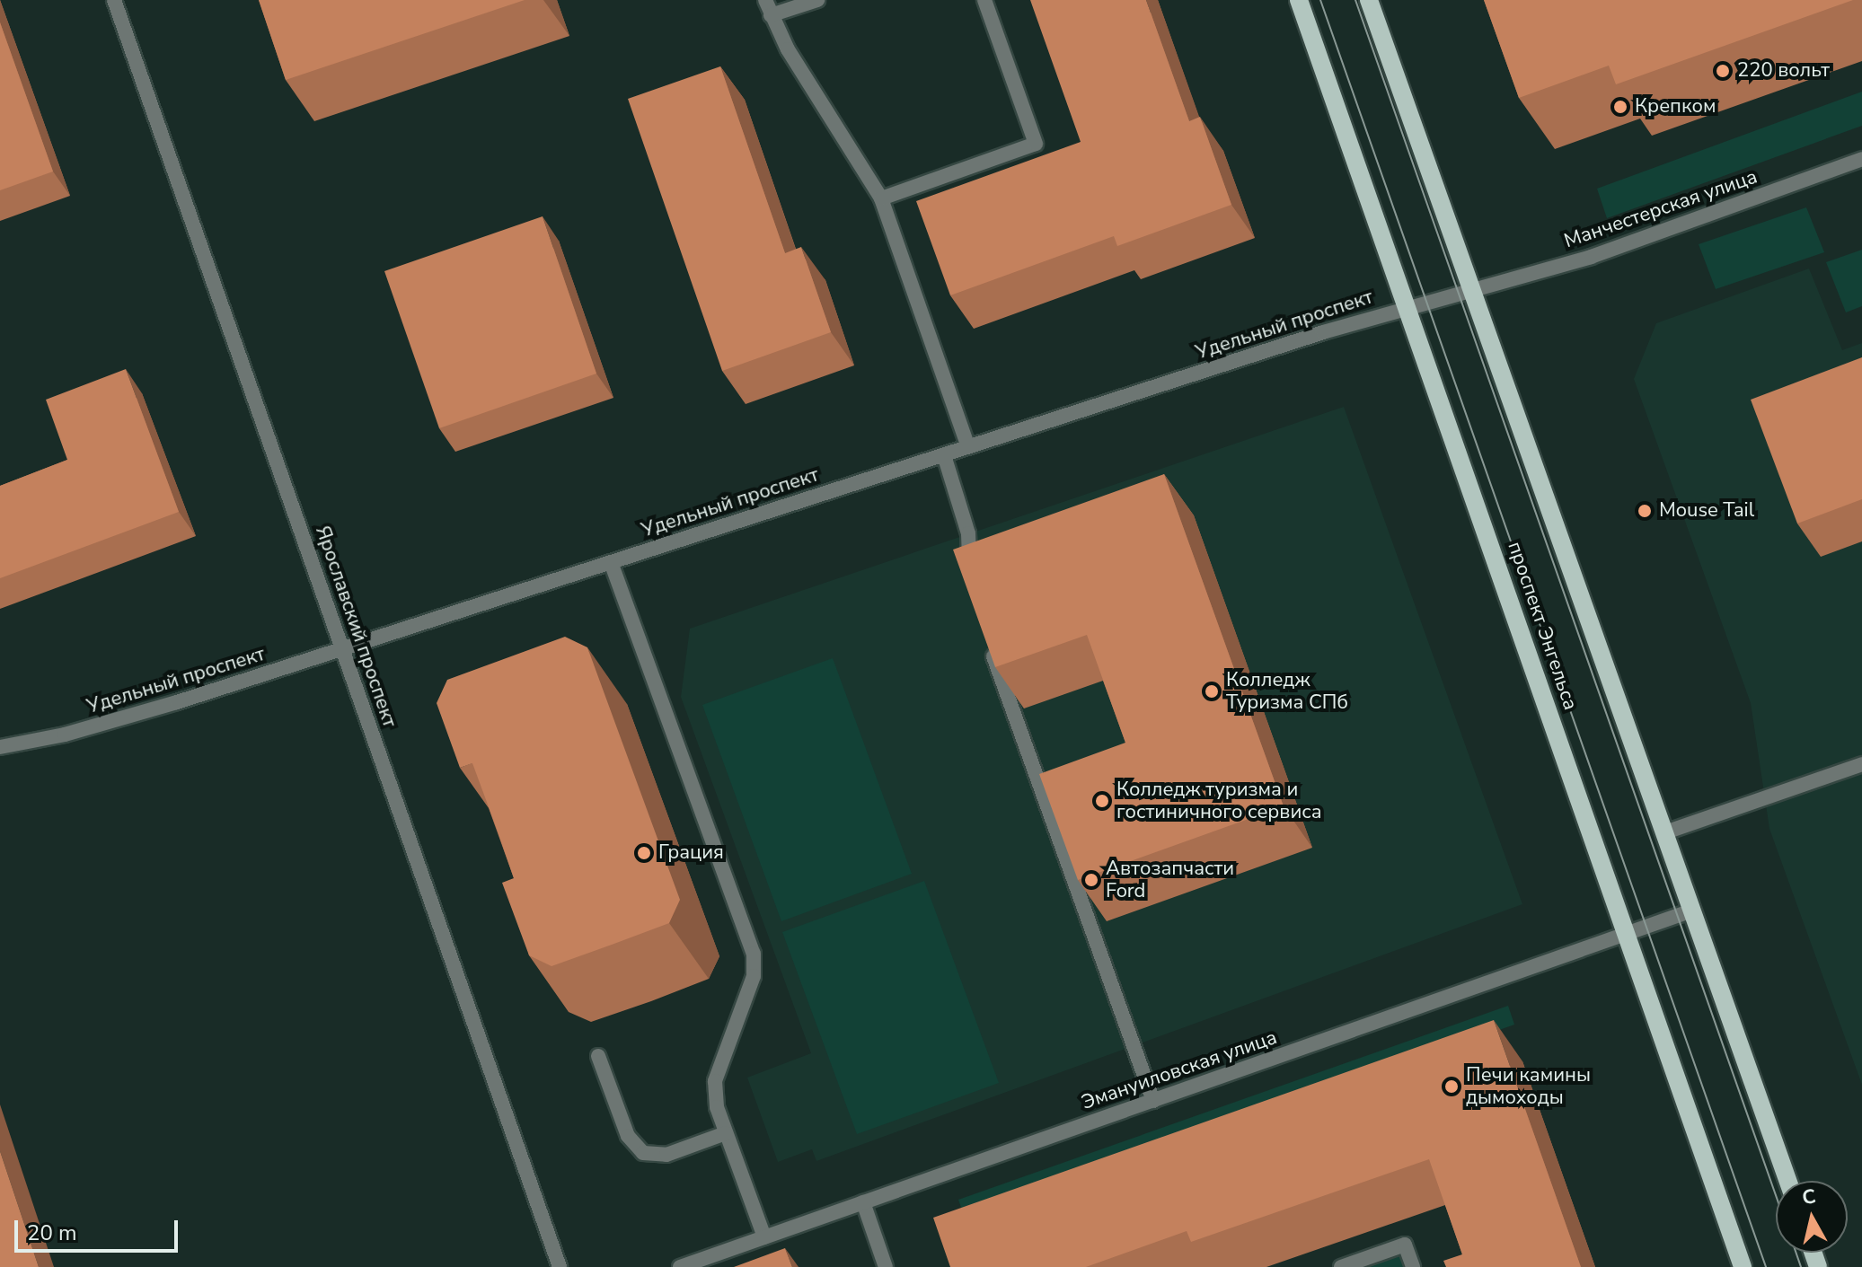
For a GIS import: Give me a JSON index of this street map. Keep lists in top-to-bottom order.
{
  "streets": {
    "main road": ["проспект Энгельса"],
    "street": [
      "Манчестерская улица",
      "Удельный проспект",
      "Ярославский проспект",
      "Эмануиловская улица"
    ]
  },
  "crossings": [
    ["Манчестерская улица", "Удельный проспект"],
    ["Удельный проспект", "проспект Энгельса"],
    ["Удельный проспект", "Ярославский проспект"],
    ["проспект Энгельса", "Эмануиловская улица"]
  ],
  "places": [
    "220 вольт",
    "Крепком",
    "Mouse Tail",
    "Колледж Туризма СПб",
    "Колледж туризма и гостиничного сервиса",
    "Грация",
    "Автозапчасти Ford",
    "Печи камины дымоходы"
  ],
  "scale_bar": "20 m",
  "north": "top"
}
